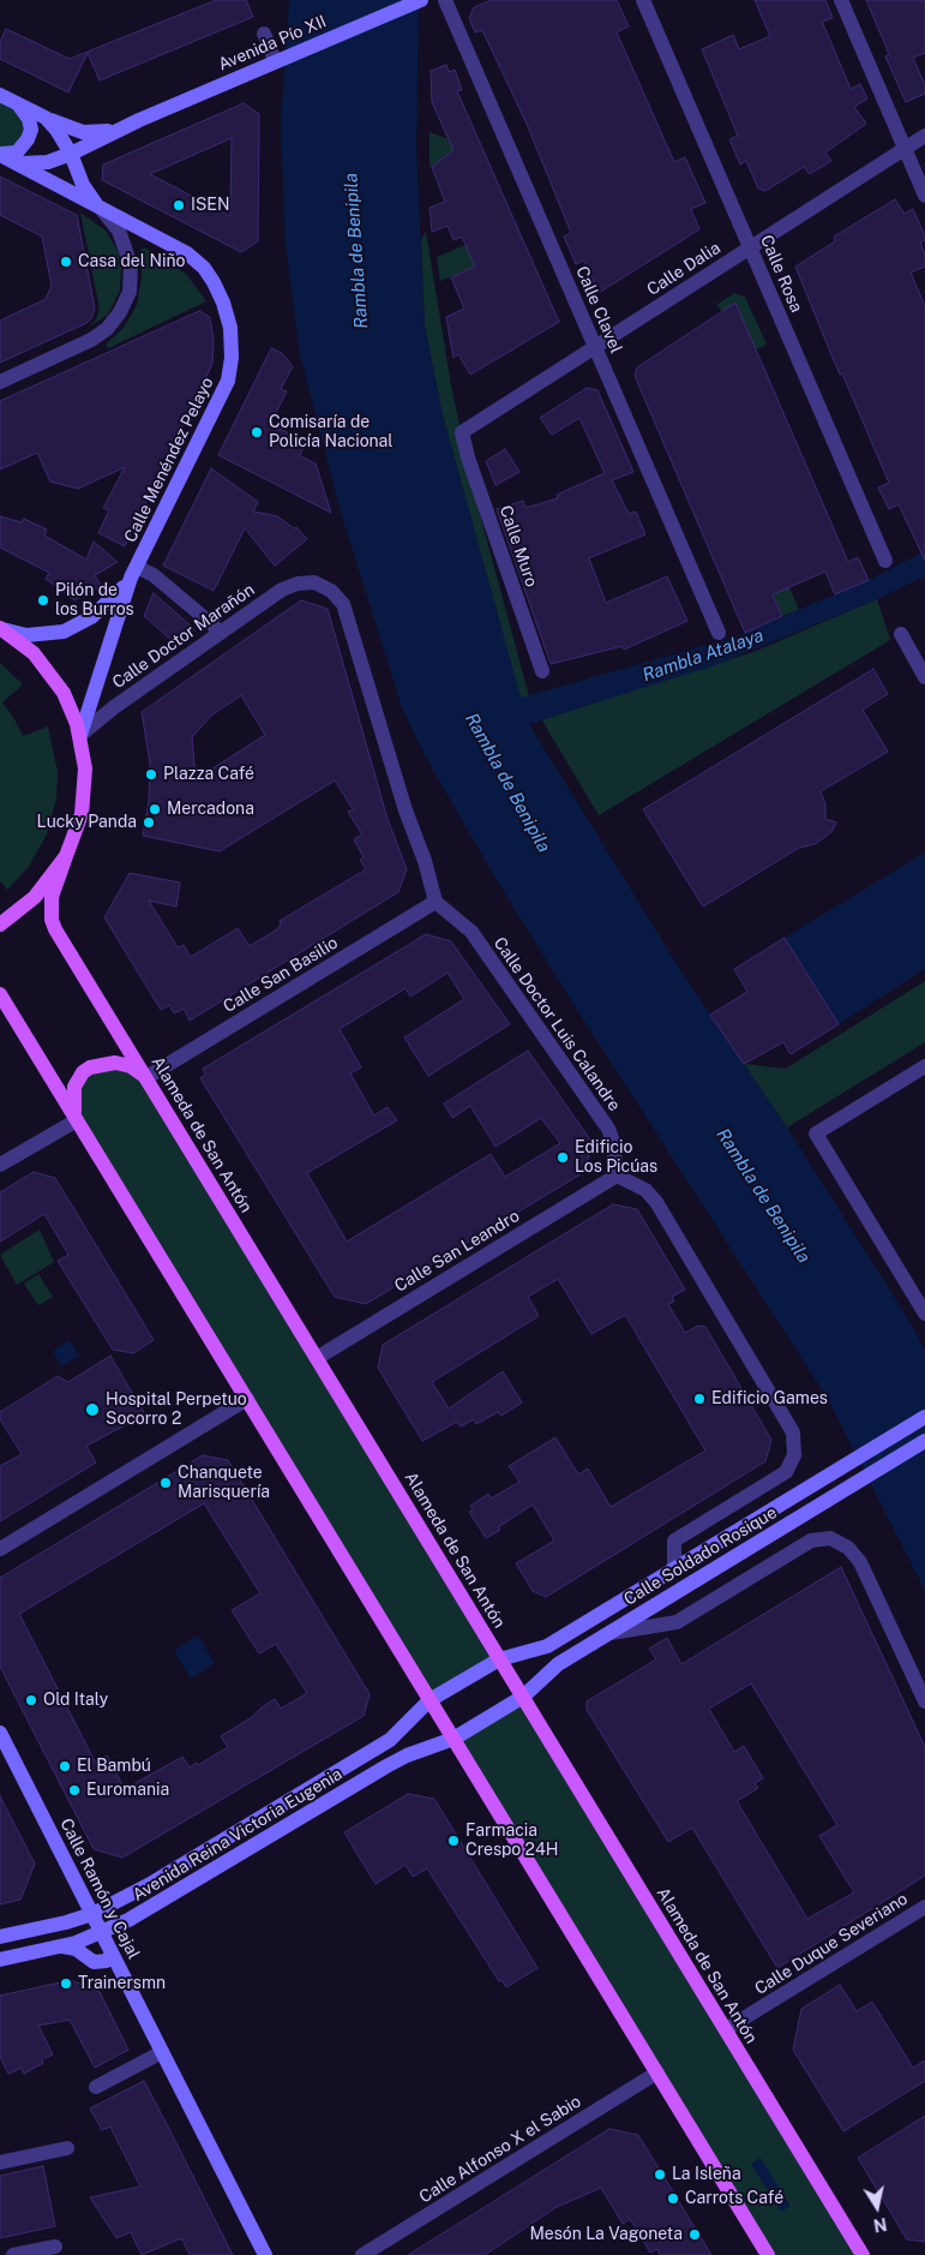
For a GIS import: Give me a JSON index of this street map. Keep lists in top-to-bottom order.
{
  "streets": {
    "main road": [
      "Avenida Pío XII",
      "Calle Menéndez Pelayo",
      "Alameda de San Antón",
      "Calle Soldado Rosique",
      "Avenida Reina Victoria Eugenia",
      "Calle Ramón y Cajal"
    ],
    "street": [
      "Calle Dalia",
      "Calle Rosa",
      "Calle Clavel",
      "Calle Muro",
      "Calle Doctor Marañón",
      "Calle San Basilio",
      "Calle Doctor Luis Calandre",
      "Calle San Leandro",
      "Calle Duque Severiano",
      "Calle Alfonso X el Sabio"
    ]
  },
  "crossings": [
    ["Calle Dalia", "Calle Rosa"],
    ["Calle Dalia", "Calle Clavel"],
    ["Calle Dalia", "Calle Muro"],
    ["Calle Doctor Marañón", "Calle San Basilio"],
    ["Calle Doctor Marañón", "Calle Doctor Luis Calandre"],
    ["Calle San Basilio", "Calle Doctor Luis Calandre"],
    ["Calle San Basilio", "Alameda de San Antón"],
    ["Calle Doctor Luis Calandre", "Calle San Leandro"],
    ["Calle Doctor Luis Calandre", "Calle Soldado Rosique"],
    ["Alameda de San Antón", "Calle San Leandro"],
    ["Alameda de San Antón", "Calle Soldado Rosique"],
    ["Alameda de San Antón", "Avenida Reina Victoria Eugenia"],
    ["Alameda de San Antón", "Calle Duque Severiano"],
    ["Calle San Leandro", "Calle Soldado Rosique"],
    ["Calle Soldado Rosique", "Avenida Reina Victoria Eugenia"],
    ["Avenida Reina Victoria Eugenia", "Calle Ramón y Cajal"]
  ],
  "water": ["Rambla de Benipila", "Rambla Atalaya"],
  "places": [
    "ISEN",
    "Casa del Niño",
    "Comisaría de Policía Nacional",
    "Pilón de los Burros",
    "Plazza Café",
    "Mercadona",
    "Lucky Panda",
    "Edificio Los Picúas",
    "Edificio Games",
    "Hospital Perpetuo Socorro 2",
    "Chanquete Marisquería",
    "Old Italy",
    "El Bambú",
    "Euromania",
    "Farmacia Crespo 24H",
    "Trainersmn",
    "La Isleña",
    "Carrots Café",
    "Mesón La Vagoneta"
  ],
  "north": "bottom"
}
